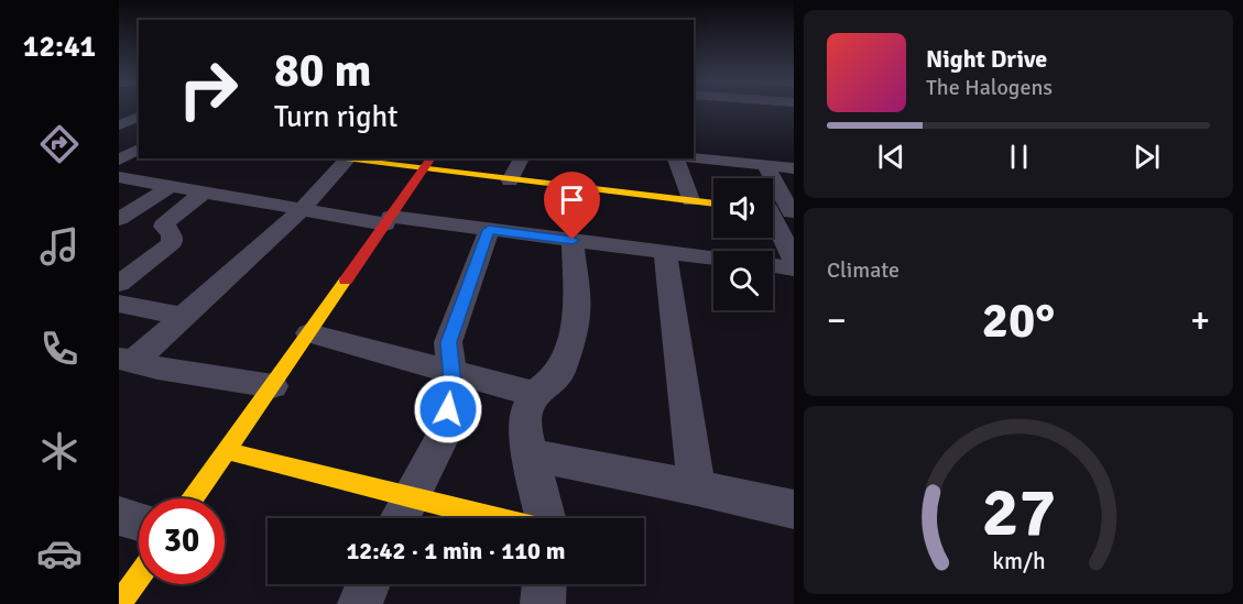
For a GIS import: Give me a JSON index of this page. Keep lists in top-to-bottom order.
{
  "page": {
    "tabs": "12:41",
    "turn": ["80 m", "Turn right"],
    "song": ["Night Drive", "The Halogens"],
    "tile": "Climate",
    "heat": ["−", "20°", "+"],
    "limit": "30",
    "trip": "12:42 · 1 min · 110 m",
    "gauge": ["27", "km/h"]
  }
}
